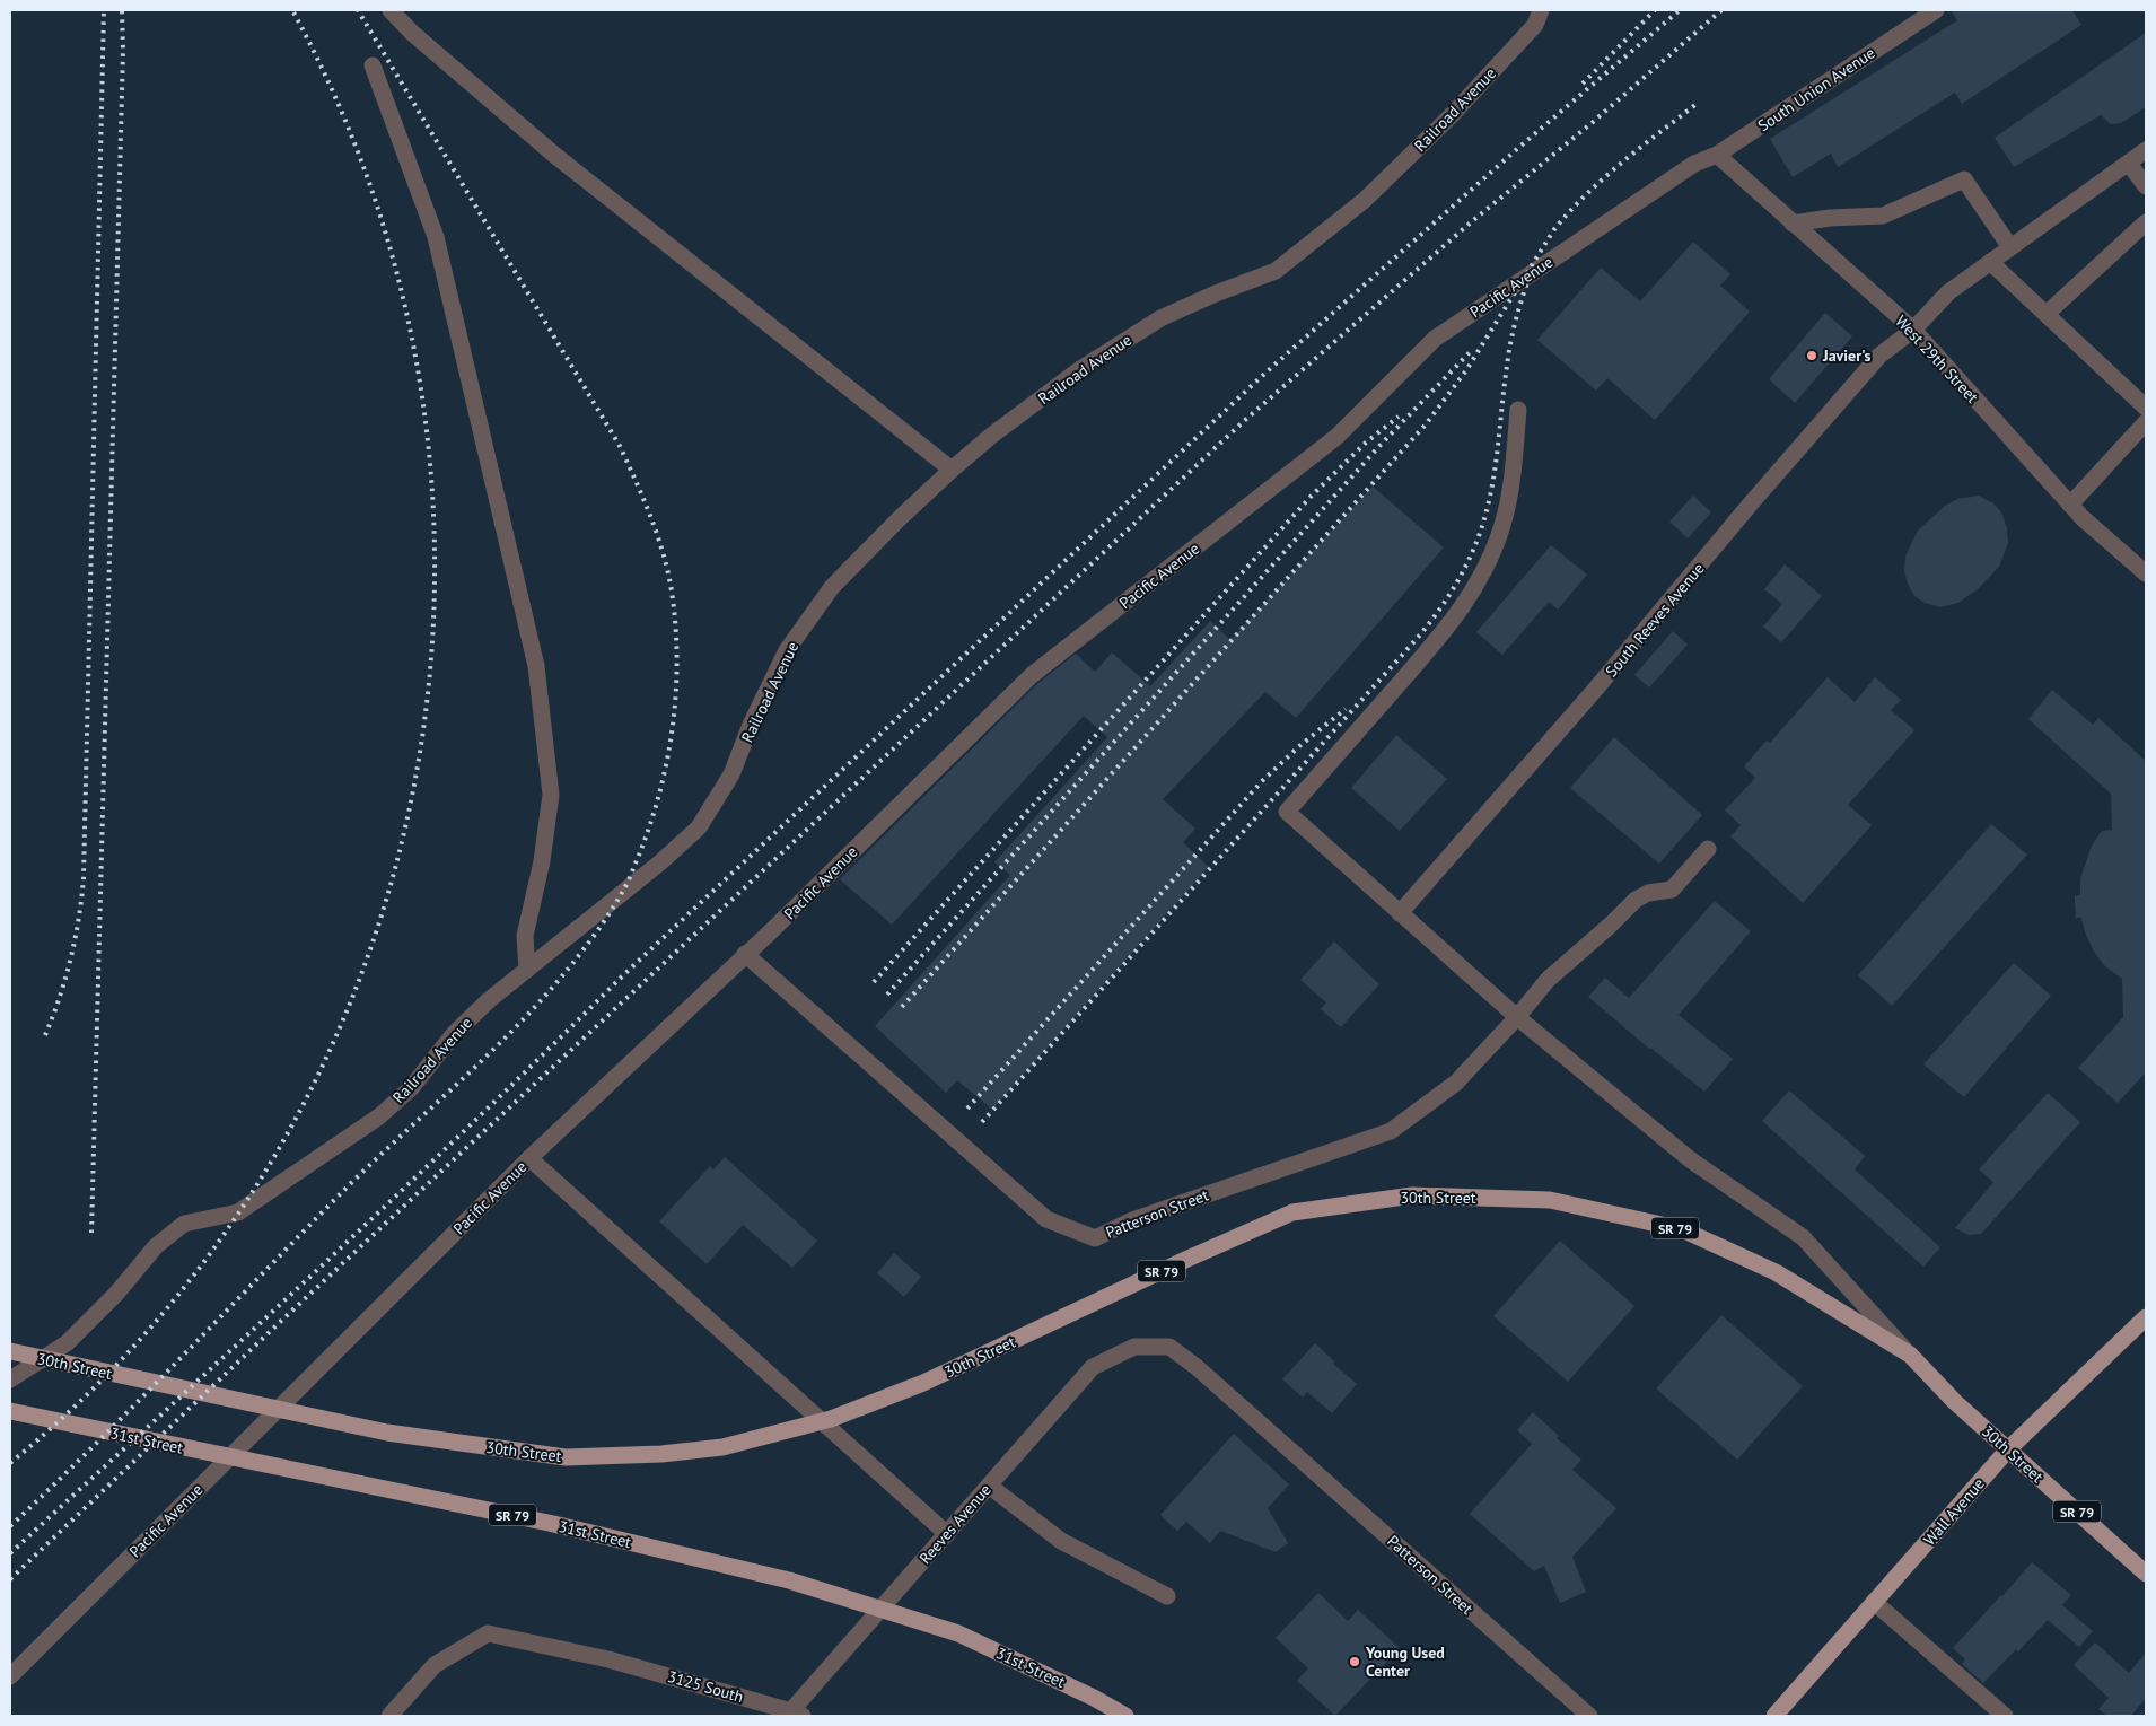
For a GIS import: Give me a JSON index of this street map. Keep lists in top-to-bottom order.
{
  "streets": {
    "main road": [
      "30th Street",
      "SR 79",
      "31st Street",
      "Wall Avenue"
    ],
    "street": [
      "South Union Avenue",
      "Railroad Avenue",
      "Pacific Avenue",
      "West 29th Street",
      "South Reeves Avenue",
      "Patterson Street",
      "Reeves Avenue",
      "3125 South"
    ]
  },
  "crossings": [
    ["South Union Avenue", "Pacific Avenue"],
    ["South Union Avenue", "West 29th Street"],
    ["Pacific Avenue", "Patterson Street"],
    ["West 29th Street", "South Reeves Avenue"],
    ["South Reeves Avenue", "30th Street"],
    ["30th Street", "Patterson Street"],
    ["30th Street", "Wall Avenue"],
    ["Patterson Street", "Reeves Avenue"],
    ["Reeves Avenue", "3125 South"]
  ],
  "places": ["Javier's", "Young Used Center"]
}
